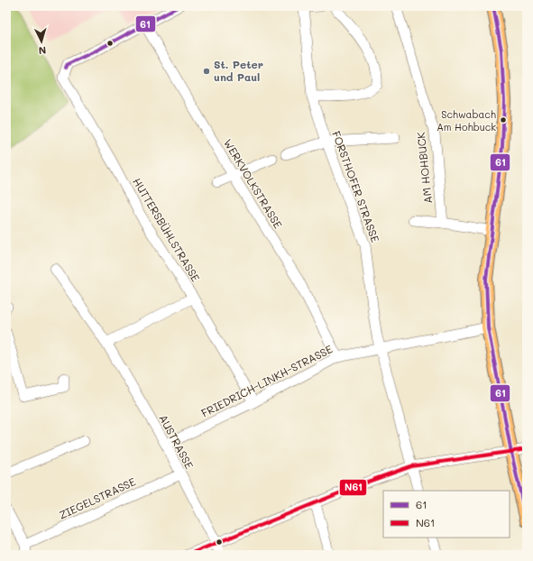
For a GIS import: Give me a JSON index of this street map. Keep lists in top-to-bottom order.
{
  "streets": {
    "street": [
      "AM HOHBUCK",
      "WERKVOLKSTRASSE",
      "FORSTHOFER STRASSE",
      "HUTTERSBÜHLSTRASSE",
      "FRIEDRICH-LINKH-STRASSE",
      "AUSTRASSE",
      "ZIEGELSTRASSE"
    ]
  },
  "crossings": [
    ["WERKVOLKSTRASSE", "HUTTERSBÜHLSTRASSE"],
    ["WERKVOLKSTRASSE", "FRIEDRICH-LINKH-STRASSE"],
    ["FORSTHOFER STRASSE", "FRIEDRICH-LINKH-STRASSE"],
    ["HUTTERSBÜHLSTRASSE", "FRIEDRICH-LINKH-STRASSE"],
    ["FRIEDRICH-LINKH-STRASSE", "AUSTRASSE"],
    ["AUSTRASSE", "ZIEGELSTRASSE"]
  ],
  "places": ["St. Peter und Paul", "Schwabach Am Hohbuck"],
  "lines": ["transit line 61", "transit line N61"],
  "legend": ["61", "N61"],
  "north": "bottom"
}
